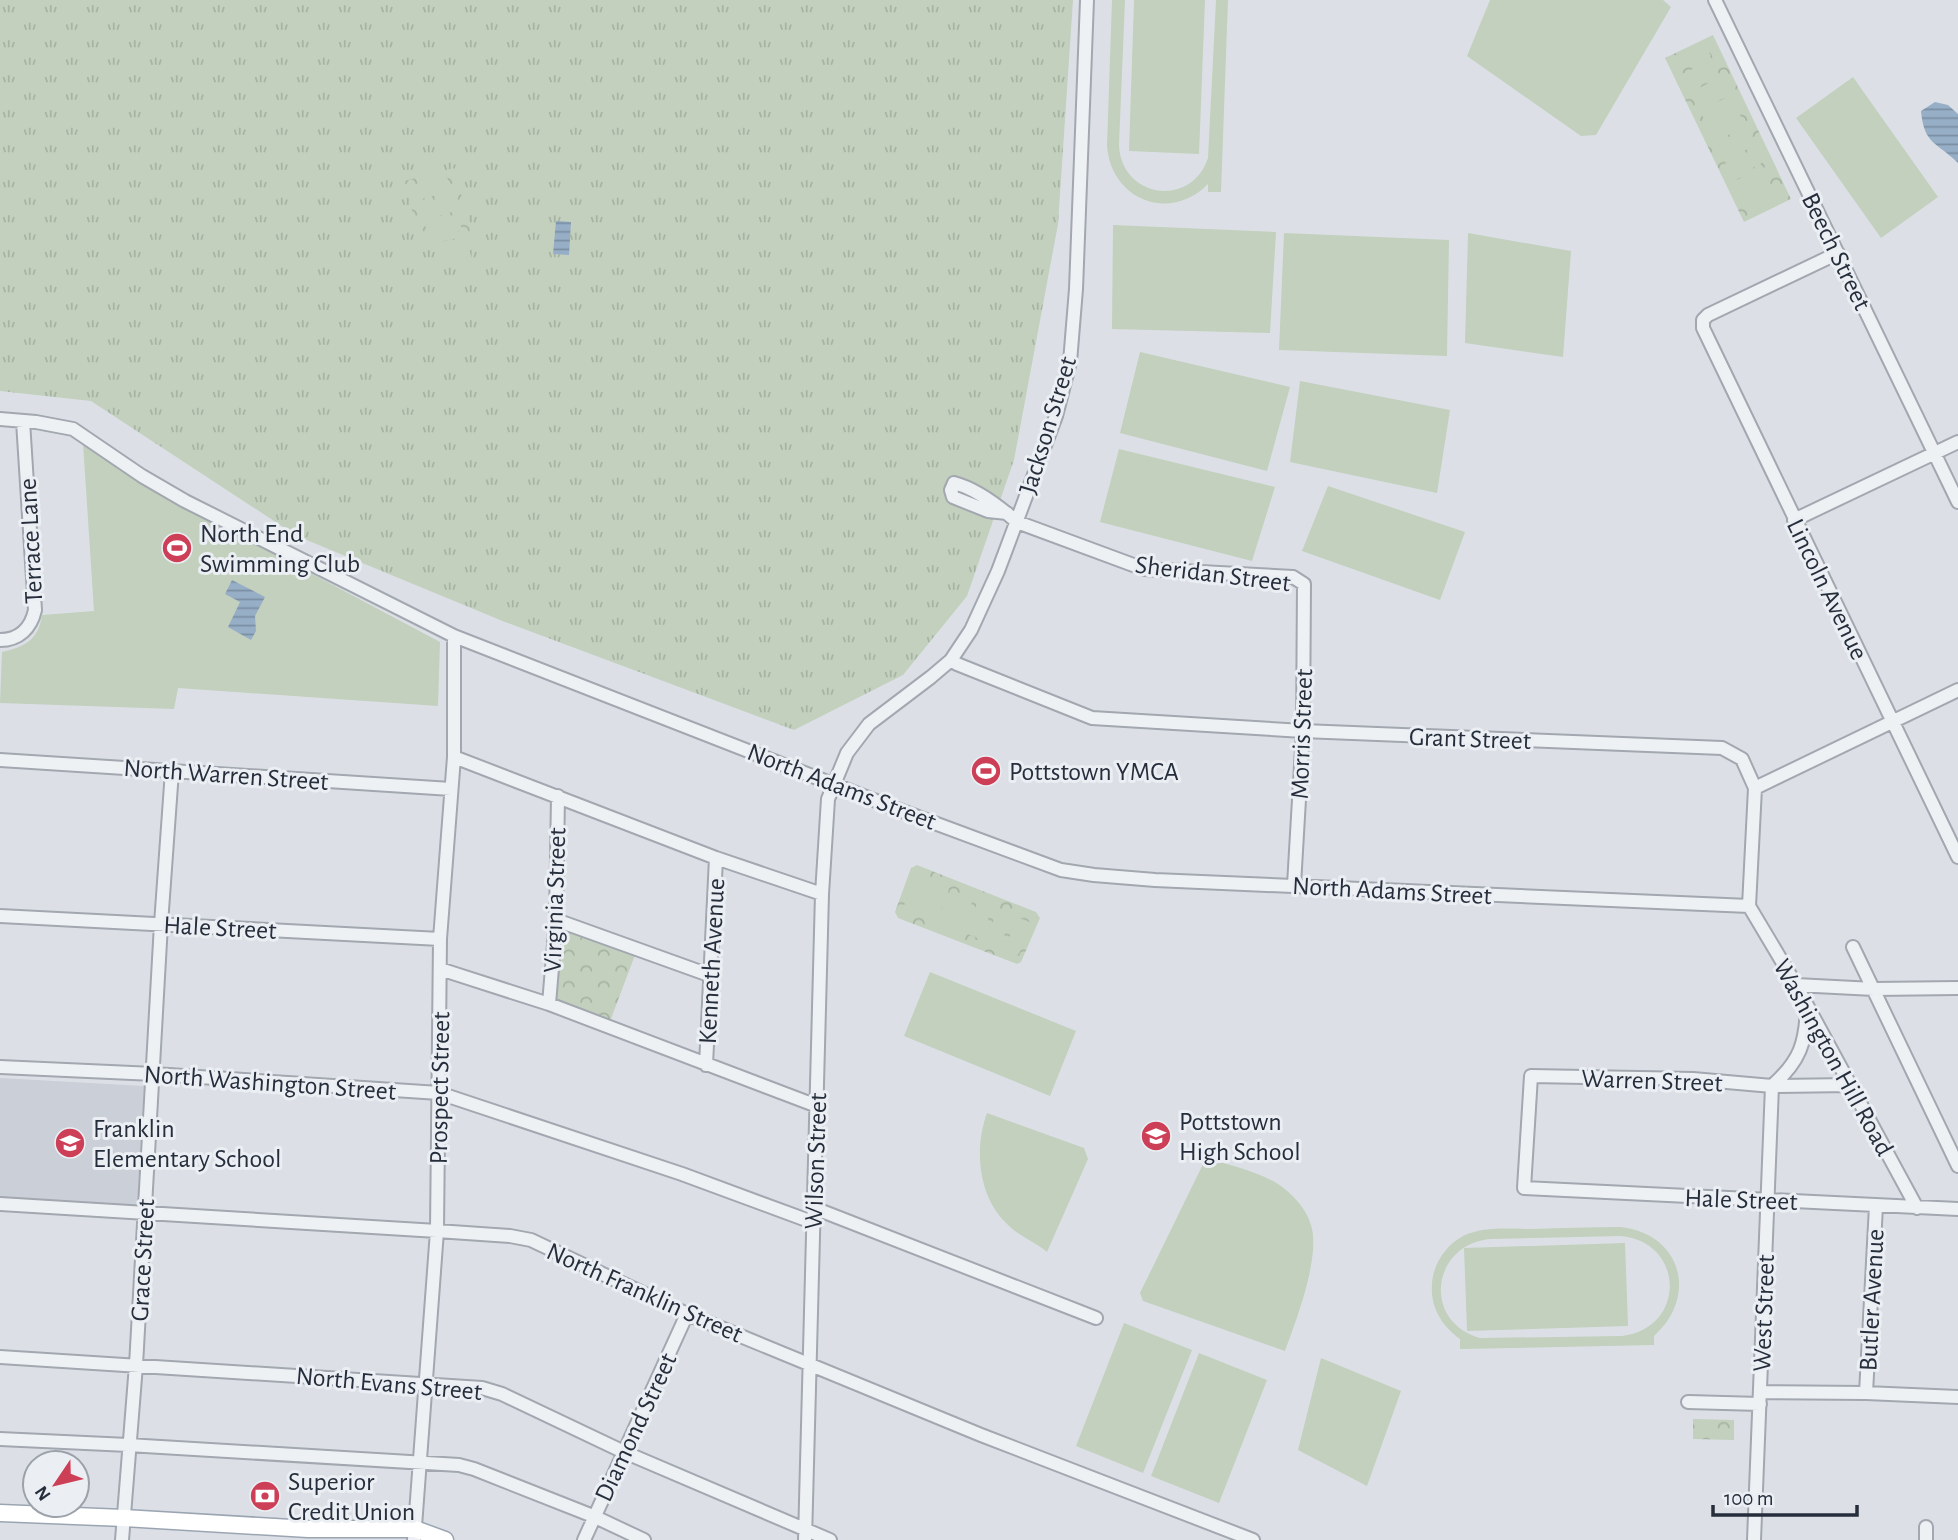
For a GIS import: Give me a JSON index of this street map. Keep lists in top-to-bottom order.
{
  "streets": {
    "street": [
      "Beech Street",
      "Jackson Street",
      "Terrace Lane",
      "Sheridan Street",
      "Lincoln Avenue",
      "Morris Street",
      "Grant Street",
      "North Warren Street",
      "North Adams Street",
      "Virginia Street",
      "Hale Street",
      "Kenneth Avenue",
      "Washington Hill Road",
      "Warren Street",
      "North Washington Street",
      "Prospect Street",
      "Wilson Street",
      "Grace Street",
      "North Franklin Street",
      "Butler Avenue",
      "West Street",
      "North Evans Street",
      "Diamond Street"
    ]
  },
  "crossings": [
    ["Beech Street", "Lincoln Avenue"],
    ["Jackson Street", "Sheridan Street"],
    ["Jackson Street", "Grant Street"],
    ["Jackson Street", "North Adams Street"],
    ["Jackson Street", "Wilson Street"],
    ["Terrace Lane", "North Adams Street"],
    ["Sheridan Street", "Morris Street"],
    ["Morris Street", "Grant Street"],
    ["Morris Street", "North Adams Street"],
    ["North Warren Street", "Prospect Street"],
    ["North Warren Street", "Grace Street"],
    ["North Adams Street", "Washington Hill Road"],
    ["North Adams Street", "Prospect Street"],
    ["North Adams Street", "Wilson Street"],
    ["Hale Street", "Washington Hill Road"],
    ["Hale Street", "Warren Street"],
    ["Hale Street", "Prospect Street"],
    ["Hale Street", "Grace Street"],
    ["Hale Street", "Butler Avenue"],
    ["Hale Street", "West Street"],
    ["Washington Hill Road", "Warren Street"],
    ["Warren Street", "West Street"],
    ["North Washington Street", "Prospect Street"],
    ["North Washington Street", "Wilson Street"],
    ["North Washington Street", "Grace Street"],
    ["Prospect Street", "North Franklin Street"],
    ["Prospect Street", "North Evans Street"],
    ["Wilson Street", "North Franklin Street"],
    ["Wilson Street", "North Evans Street"],
    ["Grace Street", "North Franklin Street"],
    ["Grace Street", "North Evans Street"],
    ["North Franklin Street", "Diamond Street"],
    ["North Evans Street", "Diamond Street"]
  ],
  "places": {
    "sports": ["North End Swimming Club", "Pottstown YMCA"],
    "school or university": ["Pottstown High School", "Franklin Elementary School"],
    "bank": ["Superior Credit Union"]
  },
  "scale_bar": "100 m",
  "north": "bottom left"
}
